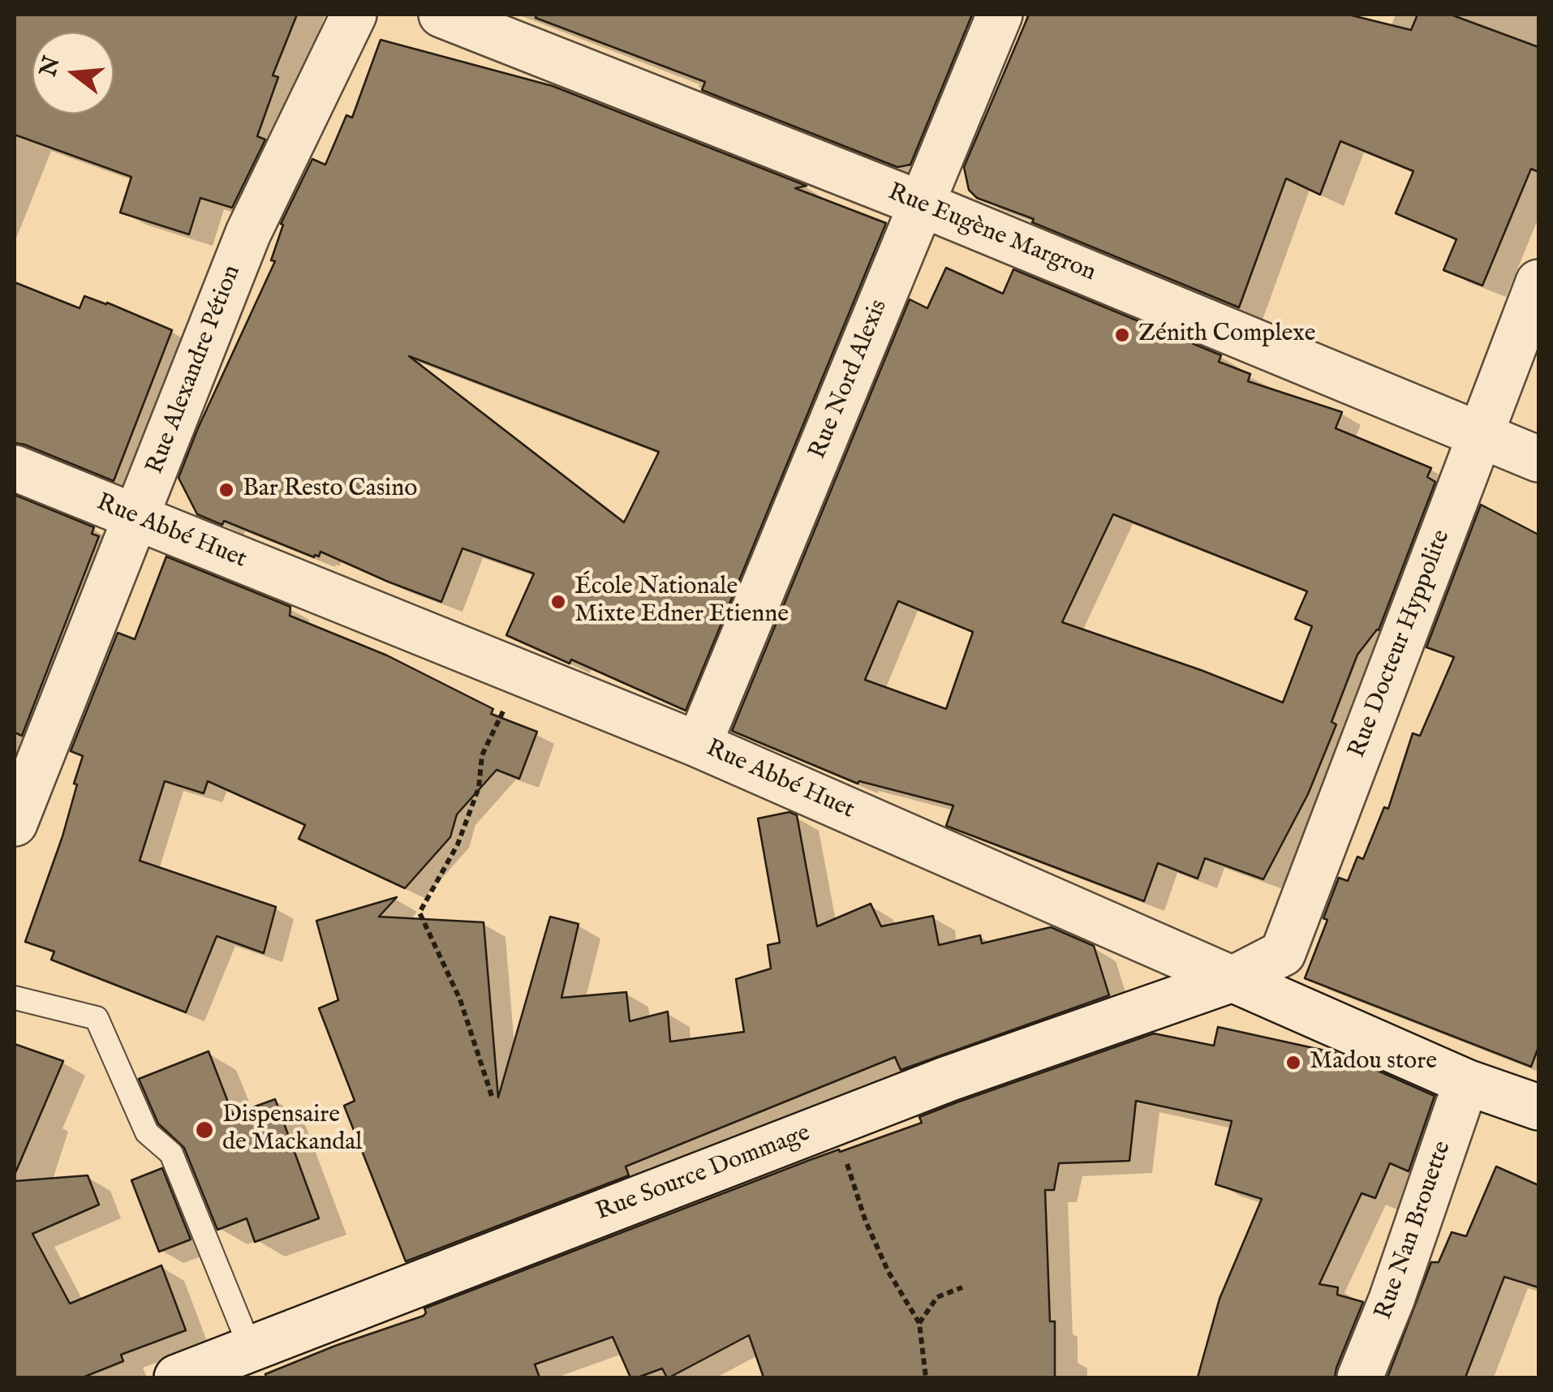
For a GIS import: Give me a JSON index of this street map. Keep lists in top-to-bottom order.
{
  "streets": {
    "street": [
      "Rue Eugène Margron",
      "Rue Alexandre Pétion",
      "Rue Nord Alexis",
      "Rue Abbé Huet",
      "Rue Docteur Hyppolite",
      "Rue Source Dommage",
      "Rue Nan Brouette"
    ]
  },
  "crossings": [
    ["Rue Eugène Margron", "Rue Nord Alexis"],
    ["Rue Eugène Margron", "Rue Docteur Hyppolite"],
    ["Rue Alexandre Pétion", "Rue Abbé Huet"],
    ["Rue Nord Alexis", "Rue Abbé Huet"],
    ["Rue Abbé Huet", "Rue Docteur Hyppolite"],
    ["Rue Abbé Huet", "Rue Source Dommage"],
    ["Rue Abbé Huet", "Rue Nan Brouette"],
    ["Rue Docteur Hyppolite", "Rue Source Dommage"]
  ],
  "places": [
    "Zénith Complexe",
    "Bar Resto Casino",
    "École Nationale Mixte Edner Etienne",
    "Madou store",
    "Dispensaire de Mackandal"
  ],
  "north": "left"
}
